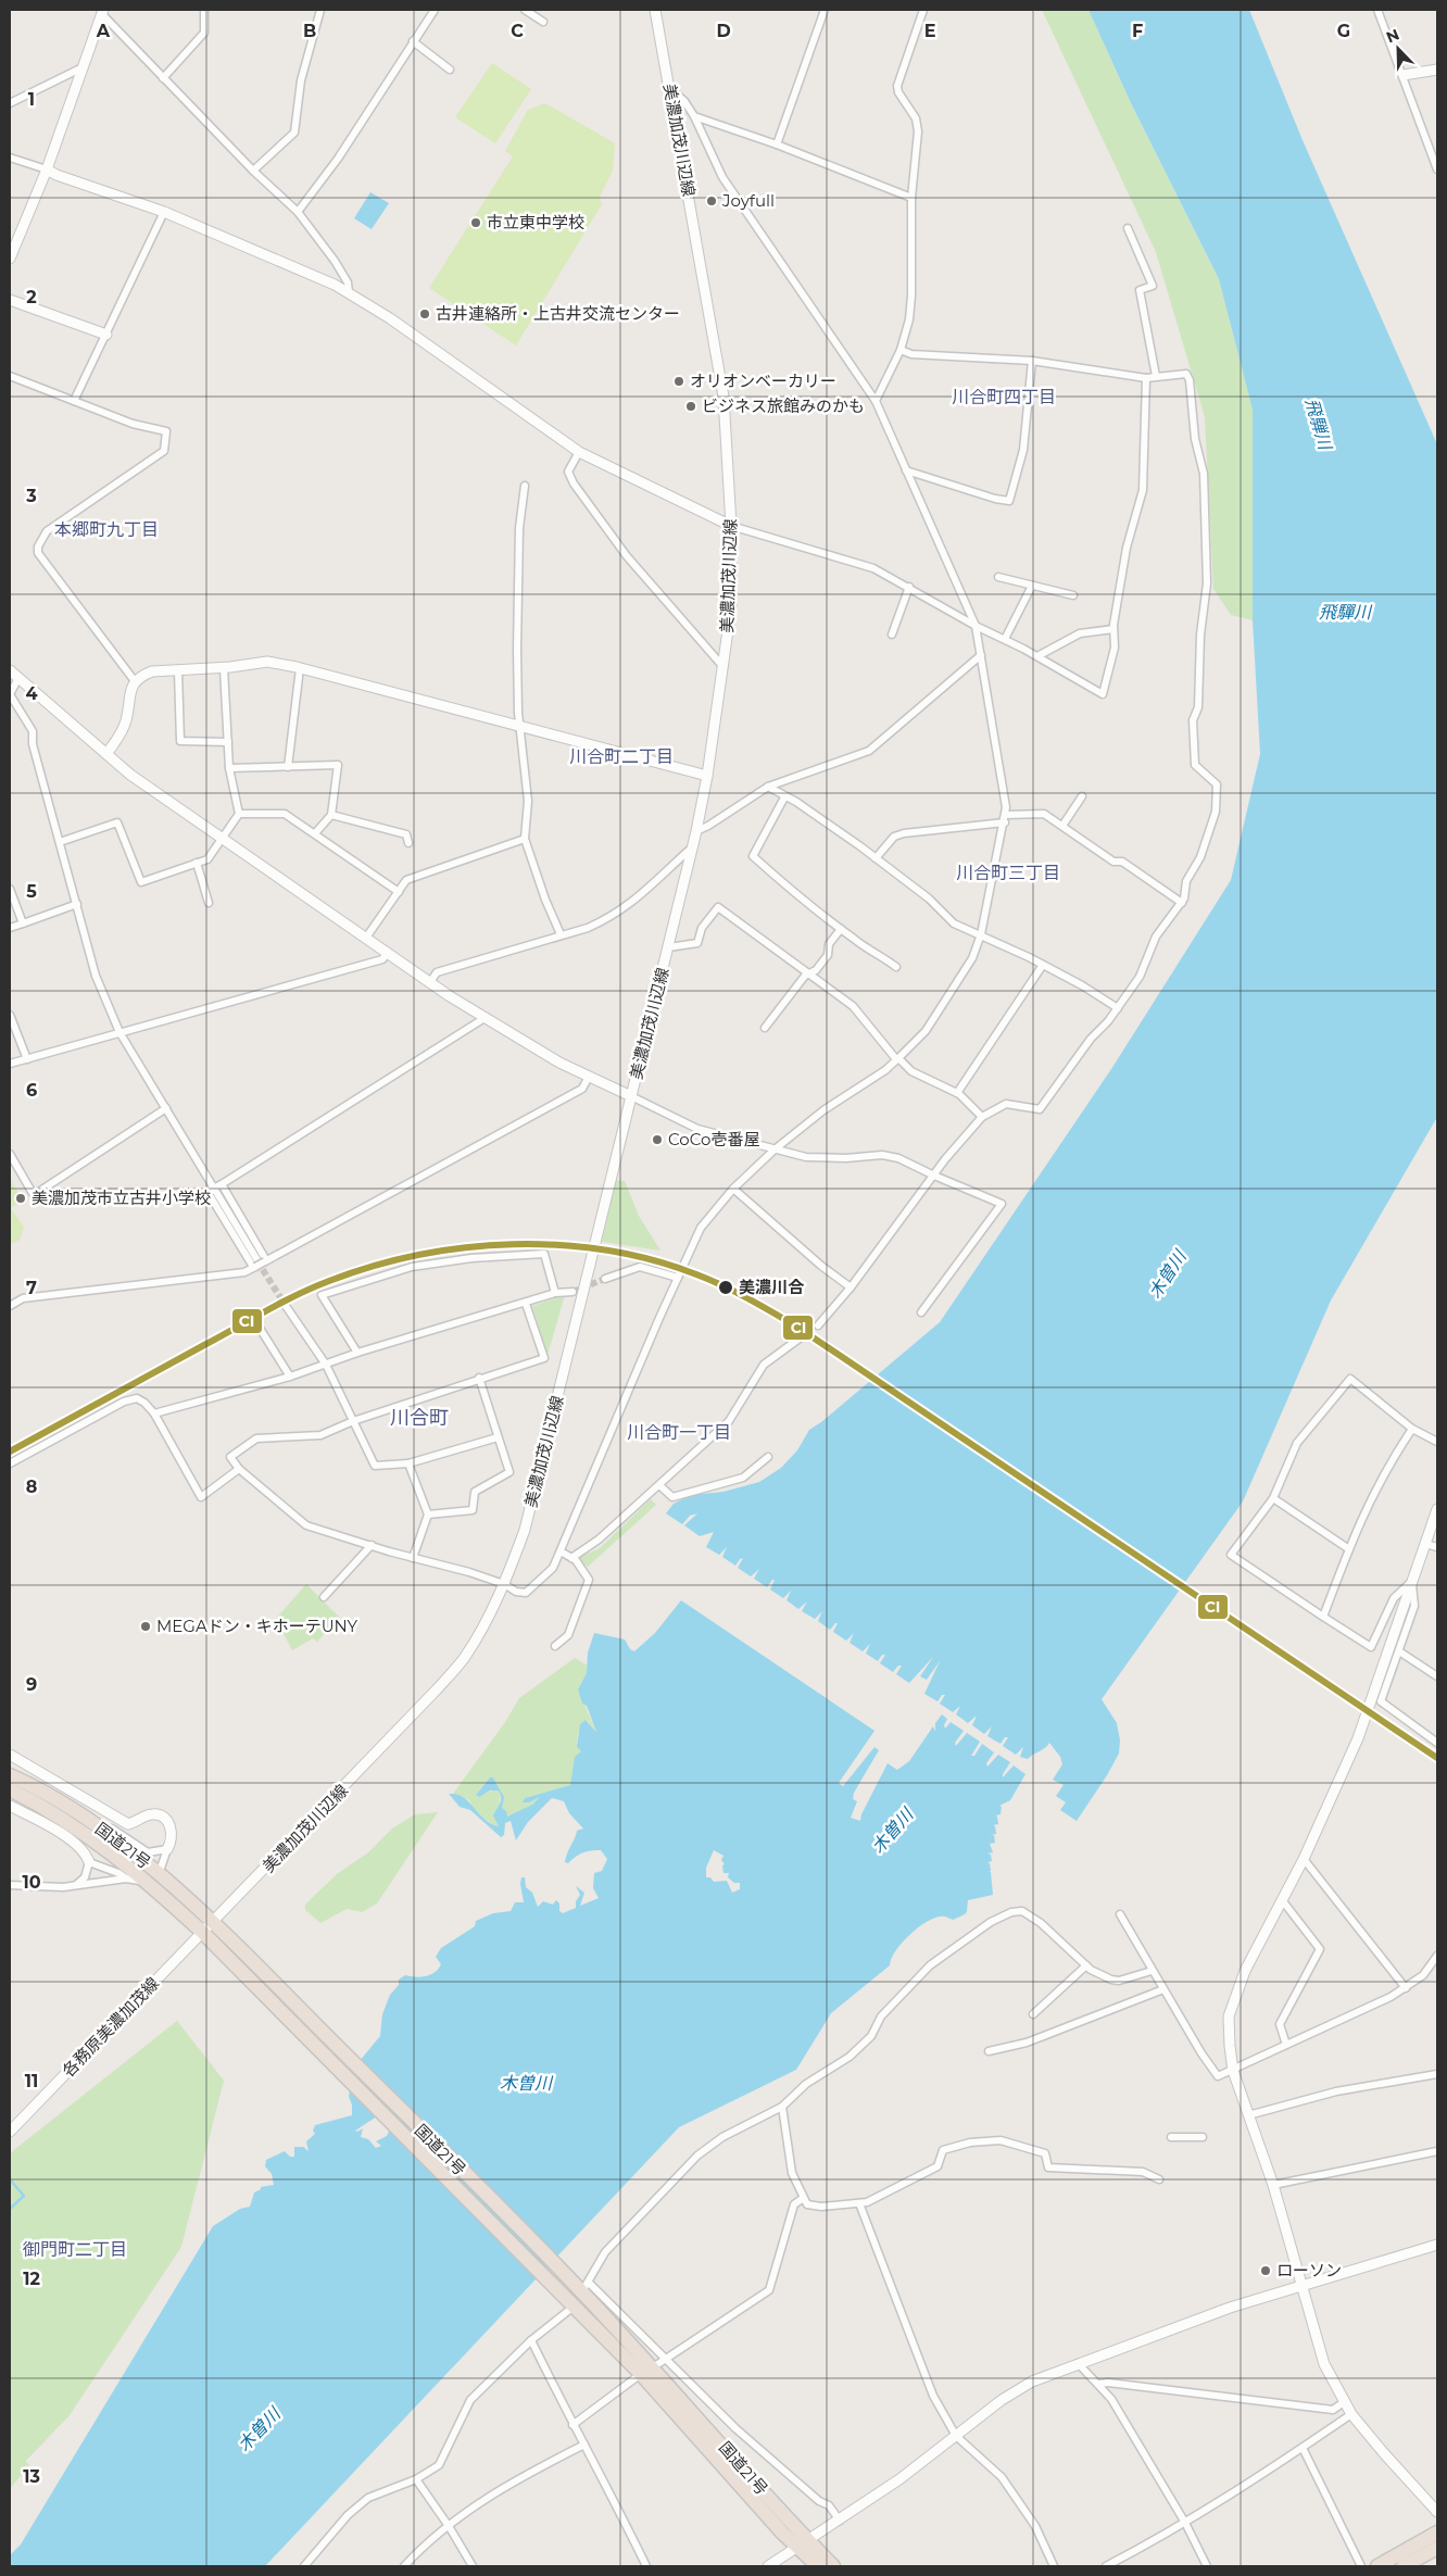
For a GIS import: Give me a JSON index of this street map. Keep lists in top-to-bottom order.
{
  "streets": {
    "highway": ["国道21号"],
    "street": ["美濃加茂川辺線", "各務原美濃加茂線"]
  },
  "crossings": [
    ["美濃加茂川辺線", "国道21号"],
    ["美濃加茂川辺線", "各務原美濃加茂線"],
    ["国道21号", "各務原美濃加茂線"]
  ],
  "districts": [
    "川合町四丁目",
    "本郷町九丁目",
    "川合町二丁目",
    "川合町三丁目",
    "川合町",
    "川合町一丁目",
    "御門町二丁目"
  ],
  "water": ["飛騨川", "飛驒川", "木曽川"],
  "places": [
    "Joyfull",
    "市立東中学校",
    "古井連絡所・上古井交流センター",
    "オリオンベーカリー",
    "ビジネス旅館みのかも",
    "CoCo壱番屋",
    "美濃加茂市立古井小学校",
    "美濃川合",
    "MEGAドン・キホーテUNY",
    "ローソン"
  ],
  "lines": ["transit line CI"],
  "north": "top left",
  "grid": {
    "columns": [
      "A",
      "B",
      "C",
      "D",
      "E",
      "F",
      "G"
    ],
    "rows": [
      "1",
      "2",
      "3",
      "4",
      "5",
      "6",
      "7",
      "8",
      "9",
      "10",
      "11",
      "12",
      "13"
    ]
  }
}
